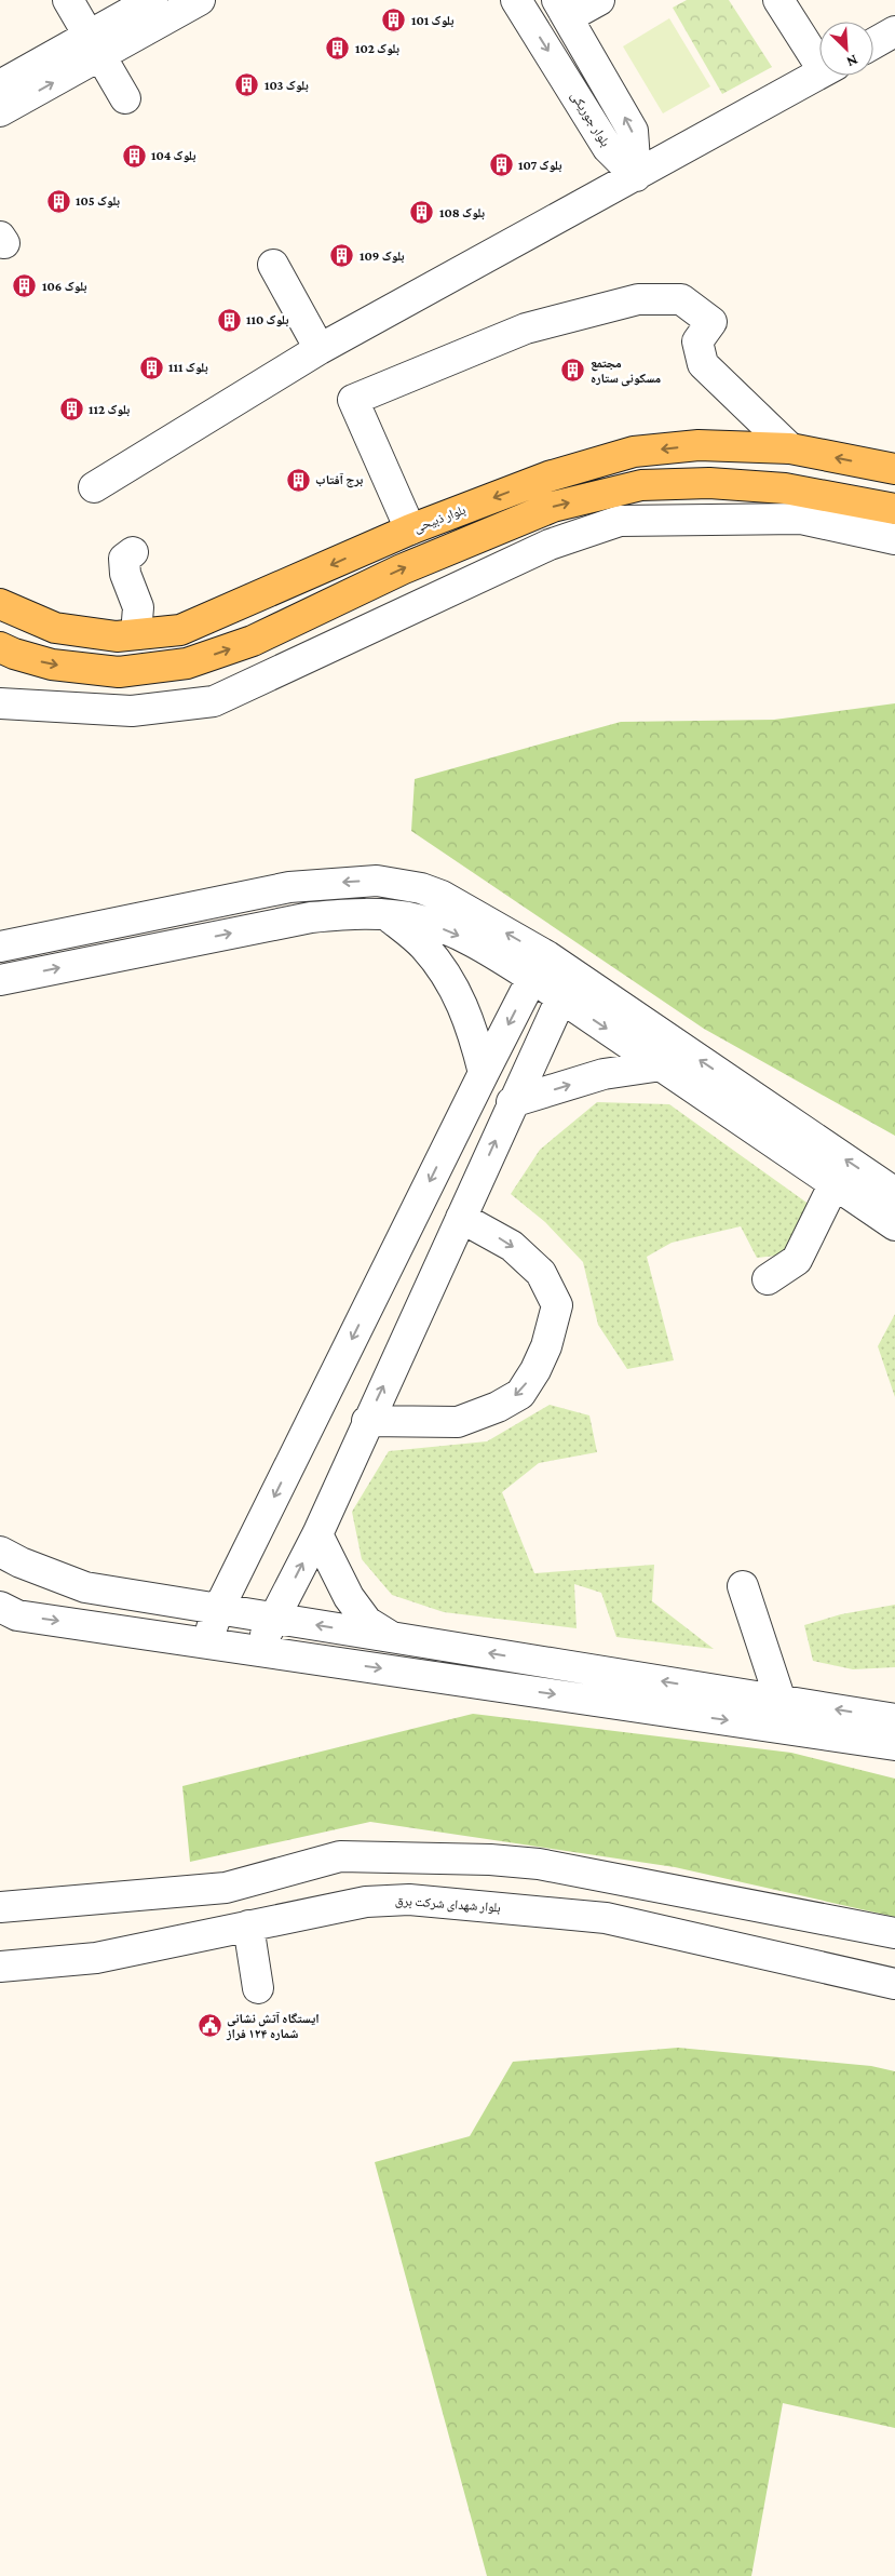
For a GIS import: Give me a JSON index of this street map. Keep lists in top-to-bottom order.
{
  "streets": {
    "main road": ["بلوار ذبیحی"],
    "street": ["بلوار جوریکی", "بلوار شهدای شرکت برق"]
  },
  "places": {
    "building": [
      "بلوک 101",
      "بلوک 102",
      "بلوک 103",
      "بلوک 104",
      "بلوک 107",
      "بلوک 105",
      "بلوک 108",
      "بلوک 109",
      "بلوک 106",
      "بلوک 110",
      "بلوک 111",
      "مجتمع مسکونی ستاره",
      "بلوک 112",
      "برج آفتاب"
    ],
    "public building": ["ایستگاه آتش نشانی شماره ۱۲۴ فراز"]
  },
  "north": "bottom right"
}
